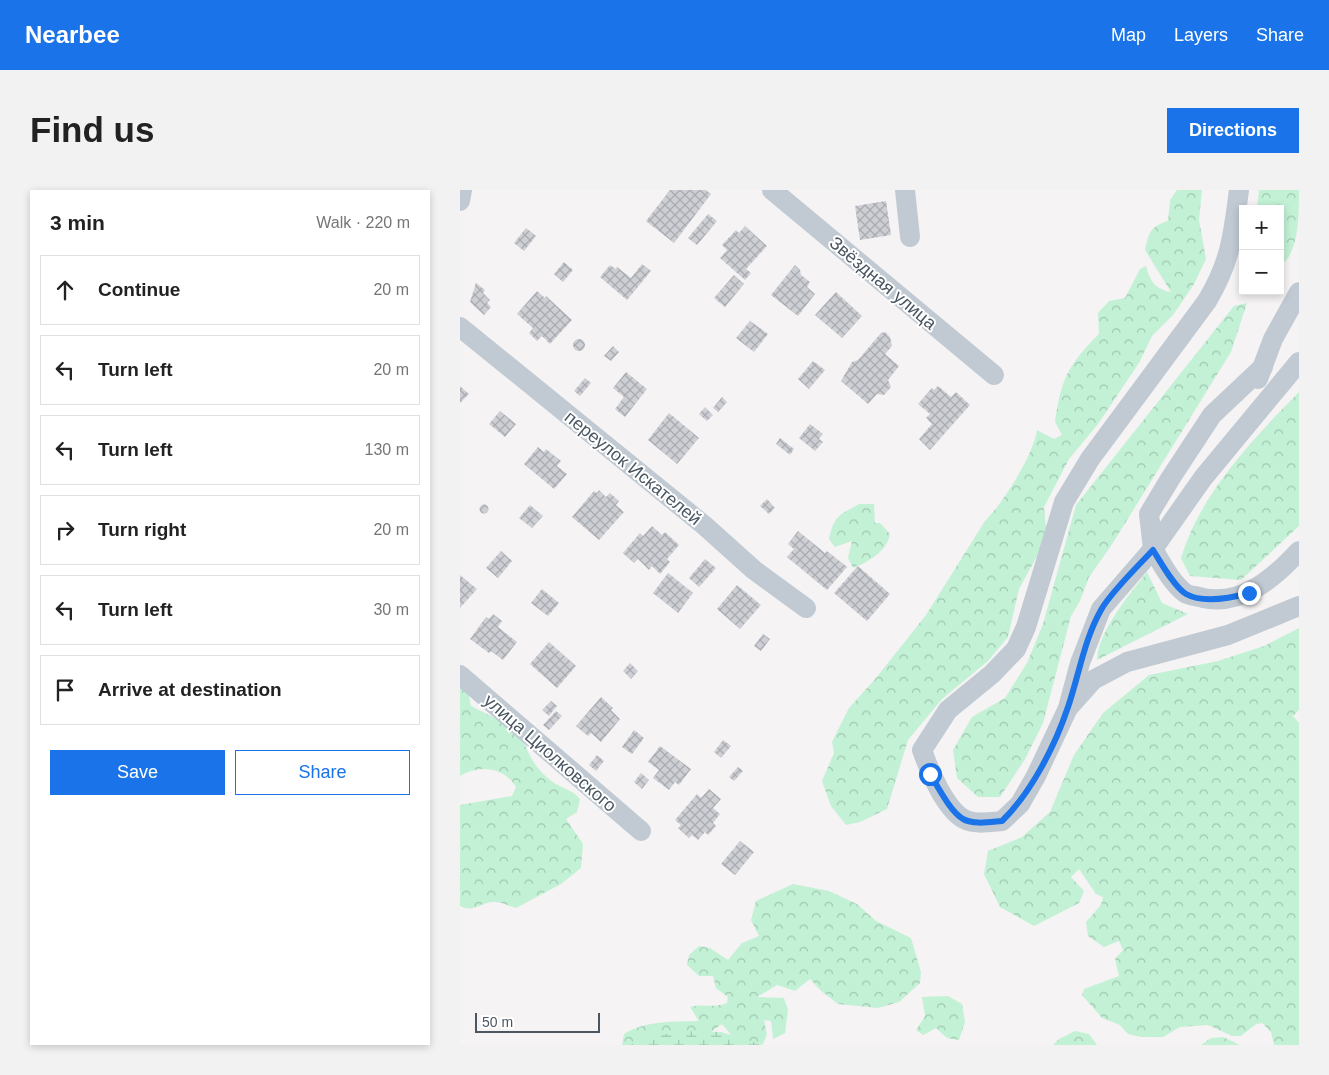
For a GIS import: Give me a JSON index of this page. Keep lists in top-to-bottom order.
{
  "streets": {
    "street": ["Звёздная улица", "переулок Искателей", "улица Циолковского"]
  },
  "scale_bar": "50 m",
  "page": {
    "header": "Nearbee",
    "nav": ["Map", "Layers", "Share"],
    "buttons": [
      "Directions",
      ["Save", "Share"]
    ],
    "title": "Find us",
    "heading": ["3 min", "Walk · 220 m"],
    "map_buttons": ["+", "−"],
    "list": [
      ["Continue", "20 m"],
      ["Turn left", "20 m"],
      ["Turn left", "130 m"],
      ["Turn right", "20 m"],
      ["Turn left", "30 m"],
      "Arrive at destination"
    ],
    "scale": "50 m"
  }
}
